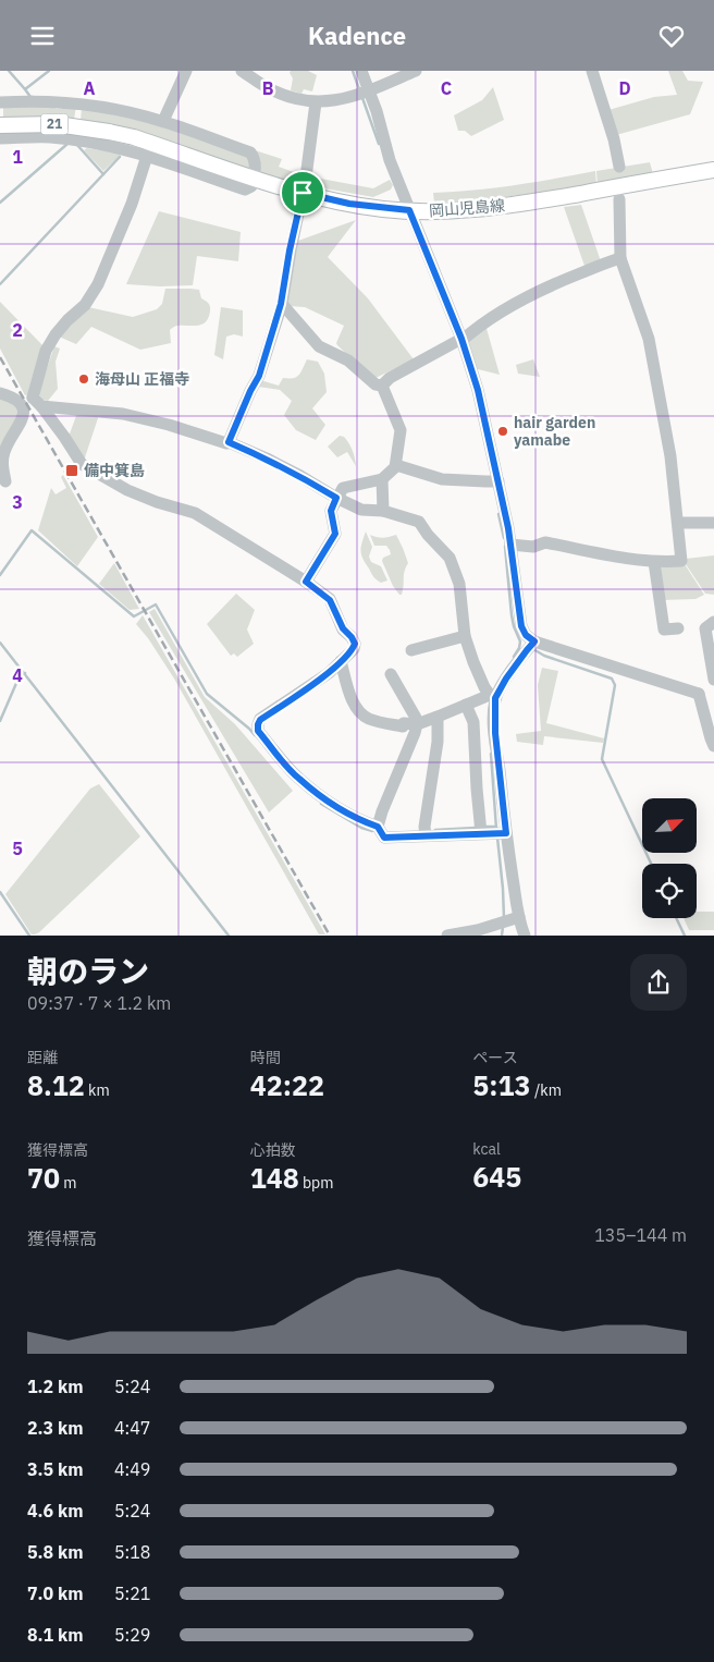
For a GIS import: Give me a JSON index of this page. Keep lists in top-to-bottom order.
{
  "streets": {
    "main road": ["21", "岡山児島線"]
  },
  "places": {
    "other": ["海母山 正福寺", "hair garden yamabe"],
    "transit": ["備中箕島"]
  },
  "north": "top right",
  "page": {
    "header": "Kadence",
    "heading": ["朝のラン", "09:37 · 7 × 1.2 km"],
    "stats": [
      ["距離", "8.12 km"],
      ["時間", "42:22"],
      ["ペース", "5:13 /km"],
      ["獲得標高", "70 m"],
      ["心拍数", "148 bpm"],
      ["kcal", "645"]
    ],
    "chart": ["獲得標高", "135–144 m"],
    "list": [
      {
        "name": "1.2 km",
        "note": "5:24"
      },
      {
        "name": "2.3 km",
        "note": "4:47"
      },
      {
        "name": "3.5 km",
        "note": "4:49"
      },
      {
        "name": "4.6 km",
        "note": "5:24"
      },
      {
        "name": "5.8 km",
        "note": "5:18"
      },
      {
        "name": "7.0 km",
        "note": "5:21"
      },
      {
        "name": "8.1 km",
        "note": "5:29"
      }
    ]
  },
  "grid": {
    "columns": [
      "A",
      "B",
      "C",
      "D"
    ],
    "rows": [
      "1",
      "2",
      "3",
      "4",
      "5"
    ]
  }
}
